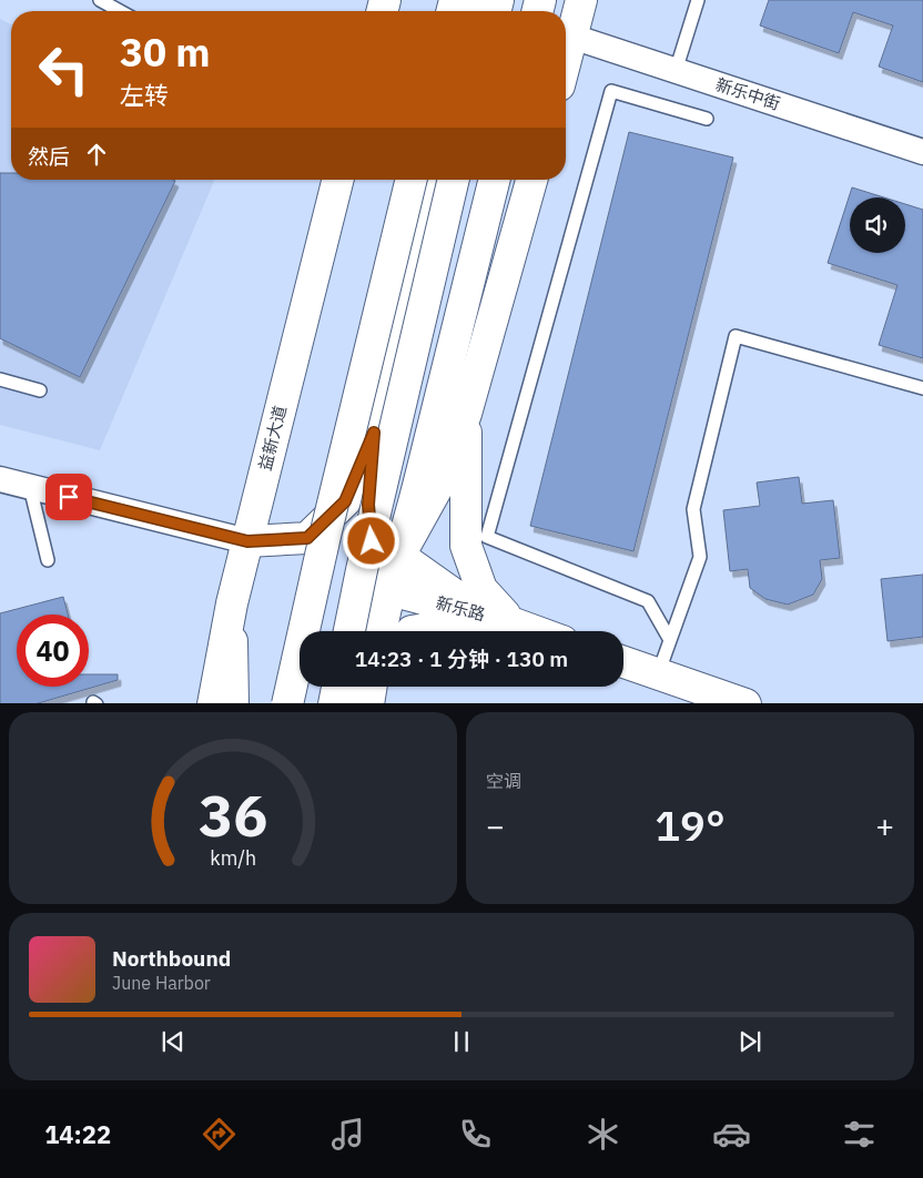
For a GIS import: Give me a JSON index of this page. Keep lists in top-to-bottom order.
{
  "streets": {
    "main road": ["益新大道", "新乐路"],
    "street": ["新乐中街"]
  },
  "page": {
    "turn": ["30 m", "左转"],
    "then": "然后",
    "limit": "40",
    "trip": "14:23 · 1 分钟 · 130 m",
    "tile": "空调",
    "heat": ["−", "19°", "+"],
    "song": ["Northbound", "June Harbor"],
    "tabs": "14:22",
    "gauge": ["36", "km/h"]
  }
}
